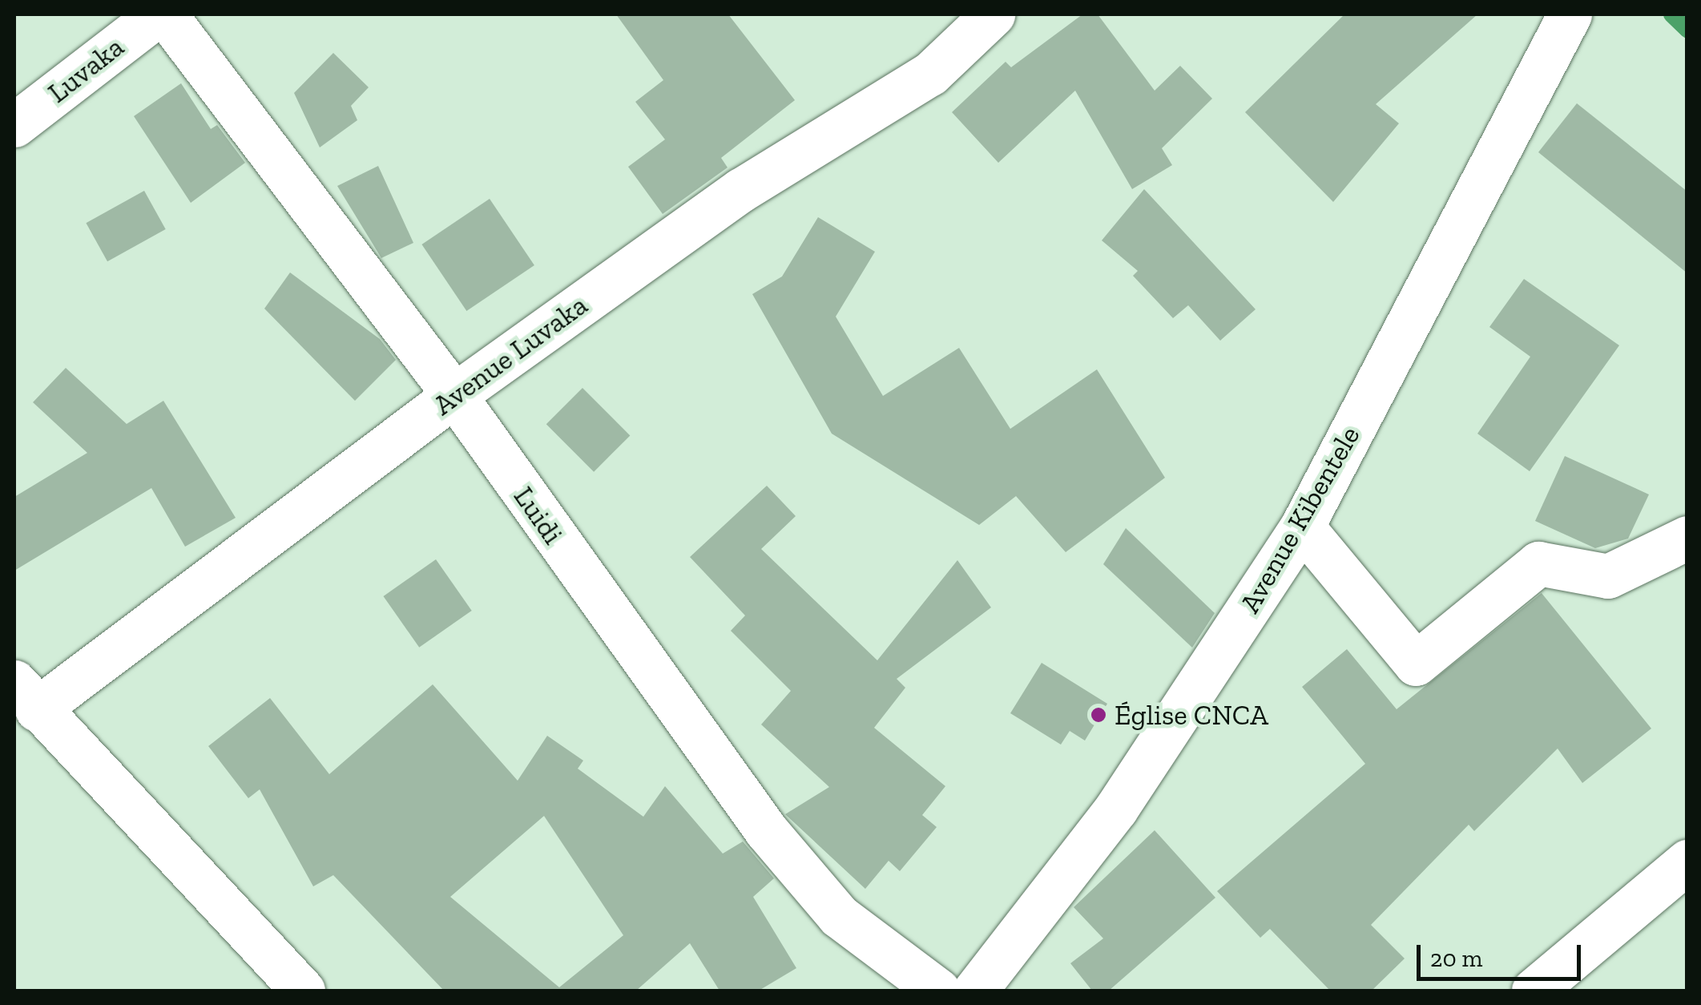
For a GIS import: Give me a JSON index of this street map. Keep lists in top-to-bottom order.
{
  "streets": {
    "street": [
      "Luvaka",
      "Avenue Luvaka",
      "Luidi",
      "Avenue Kibentele"
    ]
  },
  "crossings": [
    ["Avenue Luvaka", "Luidi"]
  ],
  "places": ["Église CNCA"],
  "scale_bar": "20 m"
}
